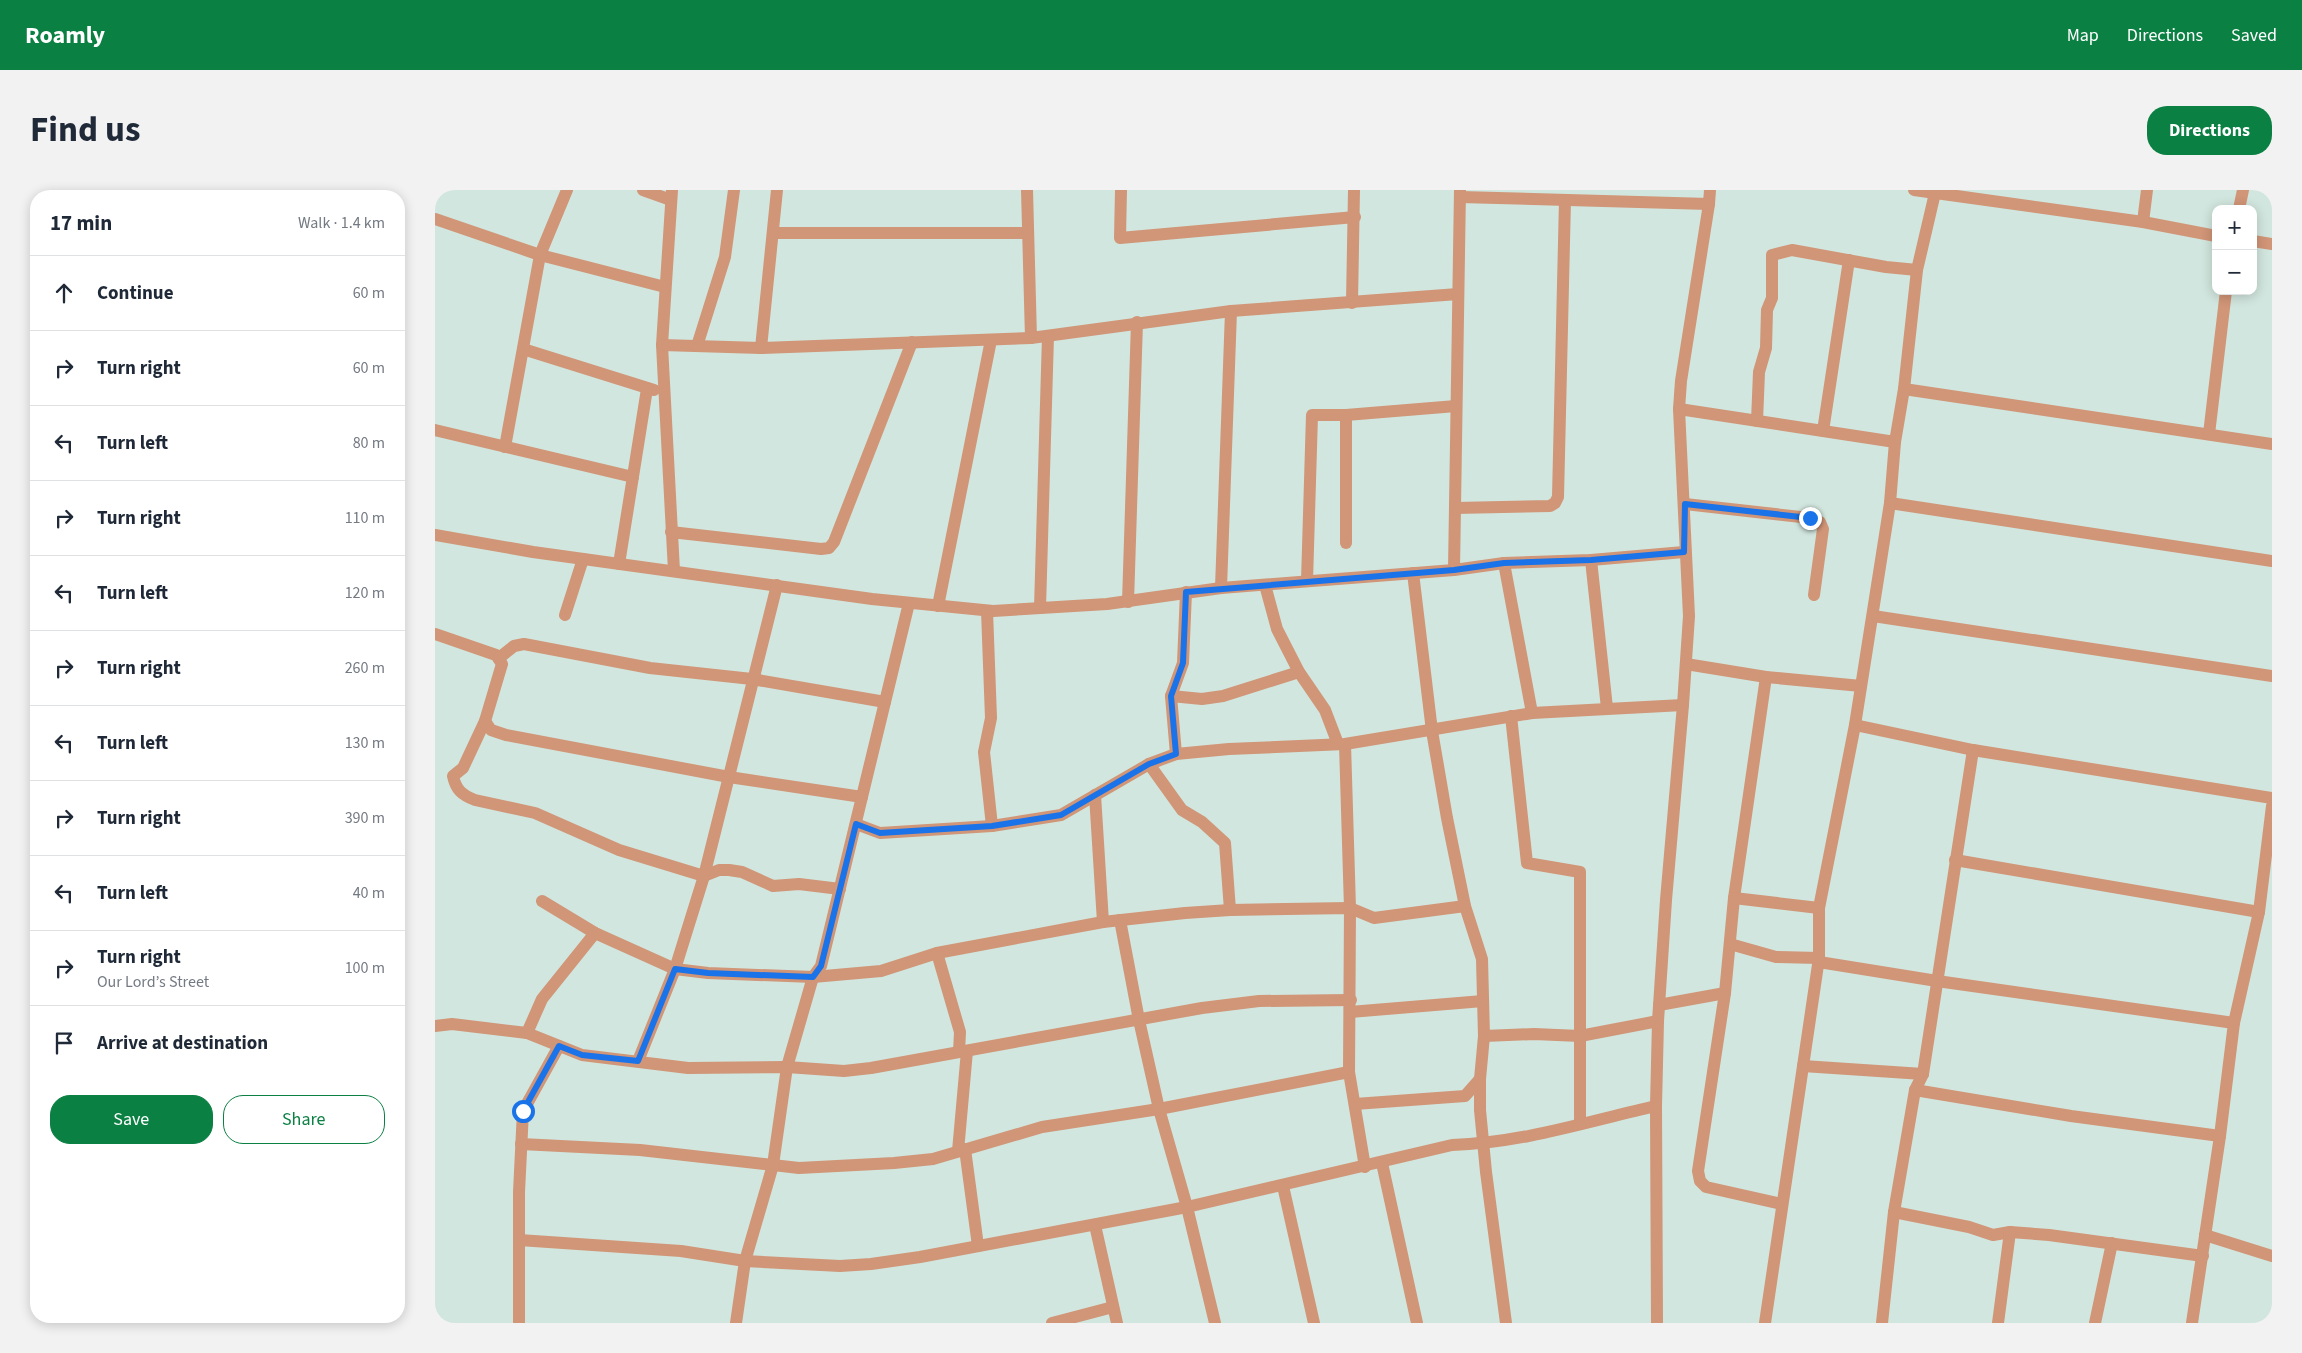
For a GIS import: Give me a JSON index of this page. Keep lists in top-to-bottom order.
{
  "page": {
    "header": "Roamly",
    "nav": ["Map", "Directions", "Saved"],
    "title": "Find us",
    "buttons": [
      "Directions",
      ["Save", "Share"]
    ],
    "heading": ["17 min", "Walk · 1.4 km"],
    "map_buttons": ["+", "−"],
    "list": [
      ["Continue", "60 m"],
      ["Turn right", "60 m"],
      ["Turn left", "80 m"],
      ["Turn right", "110 m"],
      ["Turn left", "120 m"],
      ["Turn right", "260 m"],
      ["Turn left", "130 m"],
      ["Turn right", "390 m"],
      ["Turn left", "40 m"],
      ["Turn right", "Our Lord’s Street", "100 m"],
      "Arrive at destination"
    ]
  }
}
